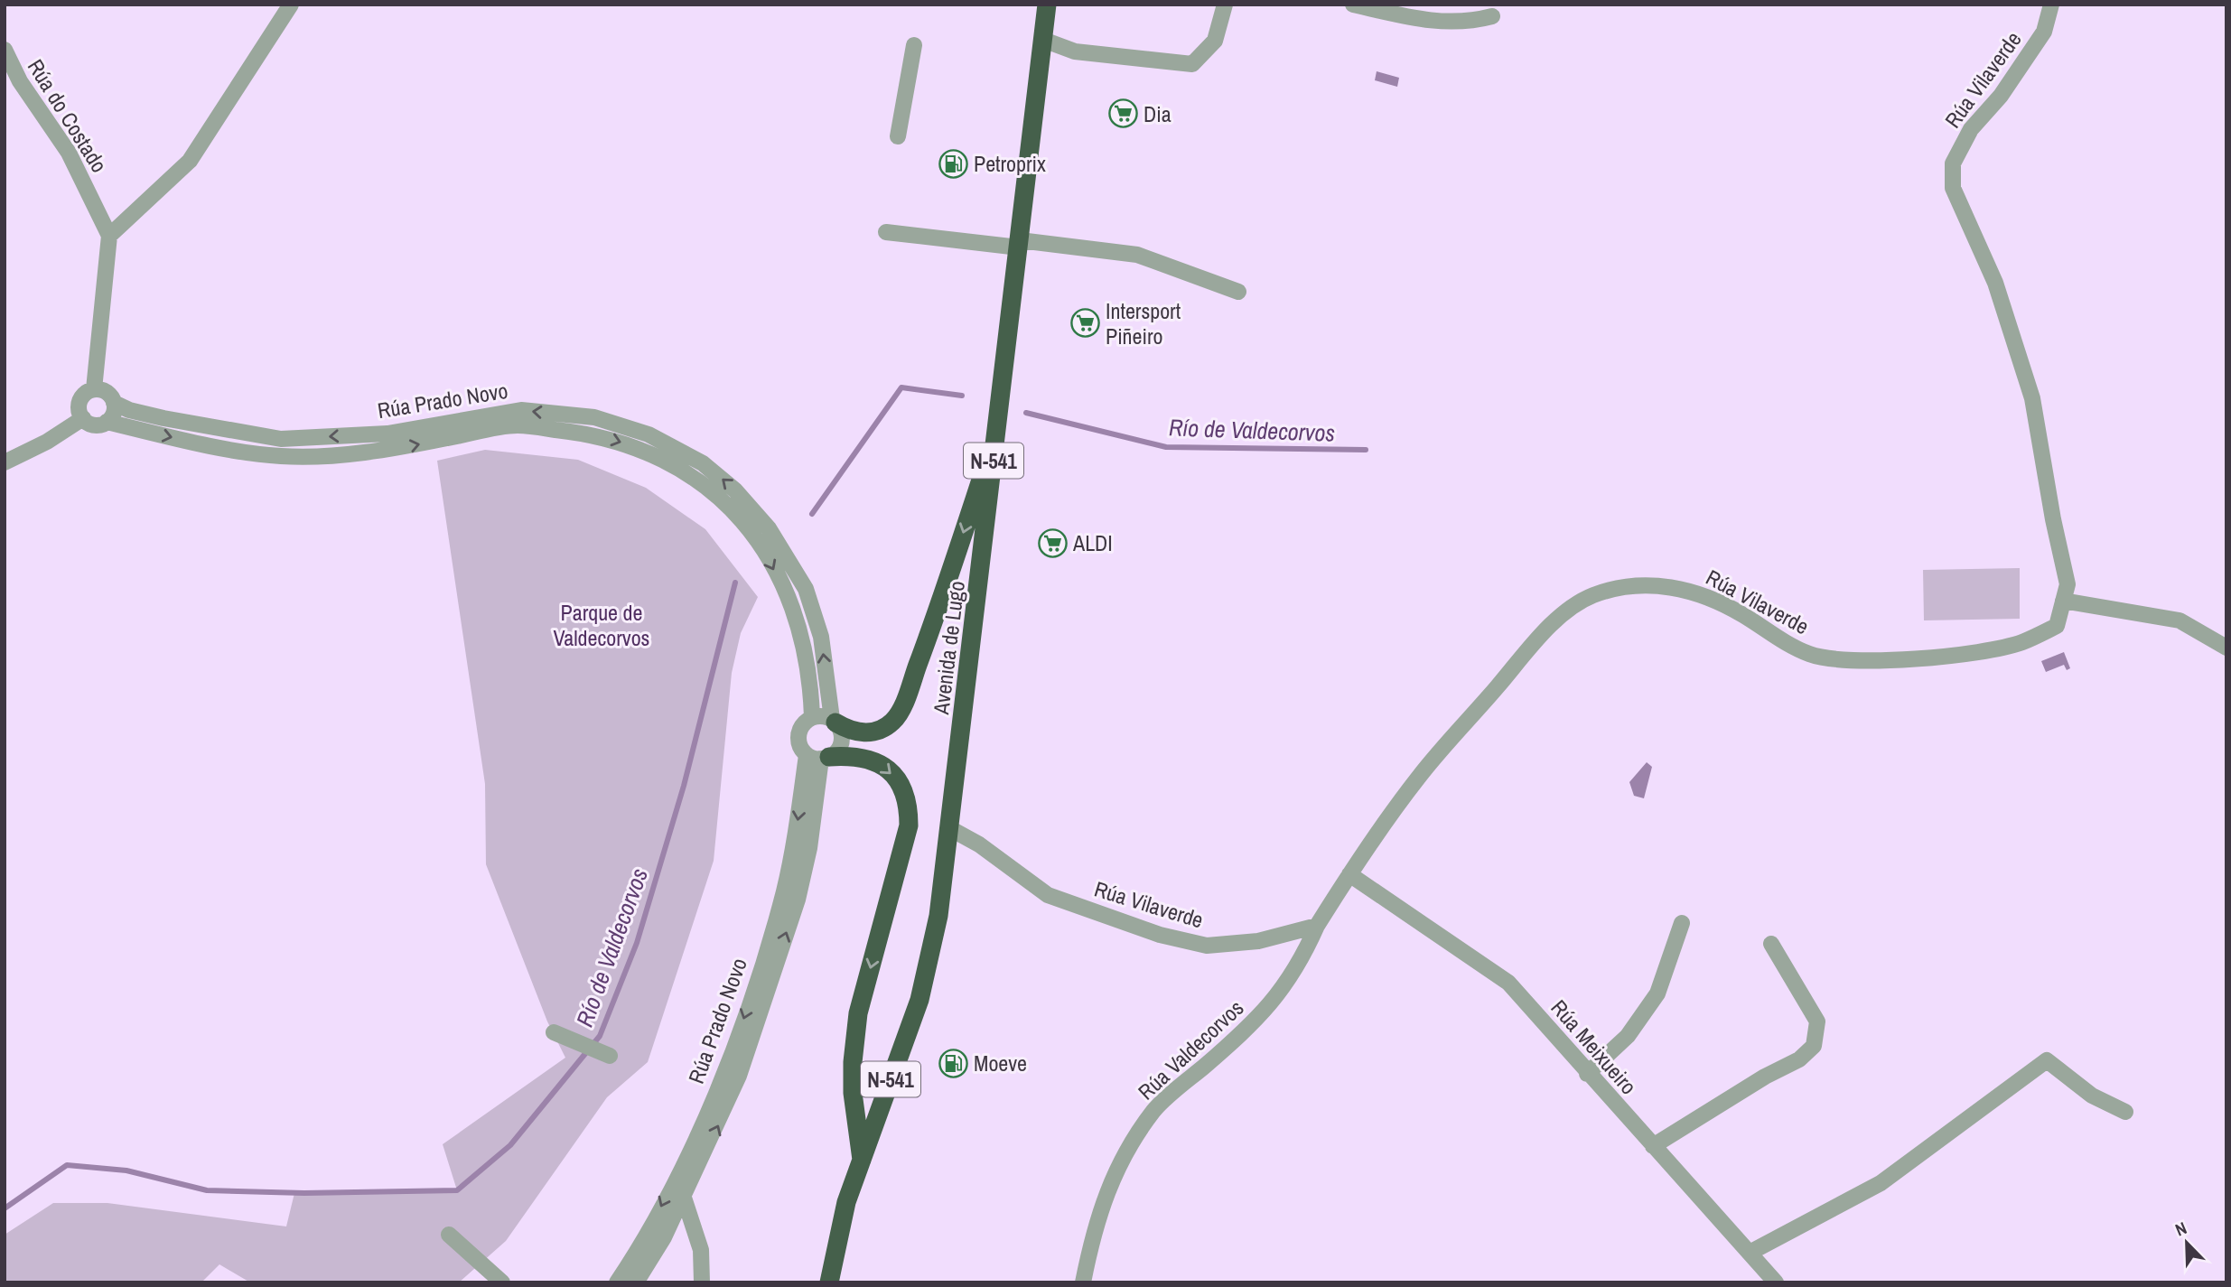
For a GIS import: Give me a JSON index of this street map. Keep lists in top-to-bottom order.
{
  "streets": {
    "highway": ["N-541", "Avenida de Lugo"],
    "street": [
      "Rúa Vilaverde",
      "Rúa do Costado",
      "Rúa Prado Novo",
      "Rúa Meixueiro",
      "Rúa Valdecorvos"
    ]
  },
  "crossings": [
    ["Rúa Vilaverde", "Avenida de Lugo"],
    ["Rúa Vilaverde", "Rúa Meixueiro"],
    ["Rúa Vilaverde", "Rúa Valdecorvos"]
  ],
  "water": ["Río de Valdecorvos"],
  "parks": ["Parque de Valdecorvos"],
  "places": {
    "supermarket": ["Dia", "Intersport Piñeiro", "ALDI"],
    "fuel station": ["Petroprix", "Moeve"]
  },
  "north": "top left"
}
